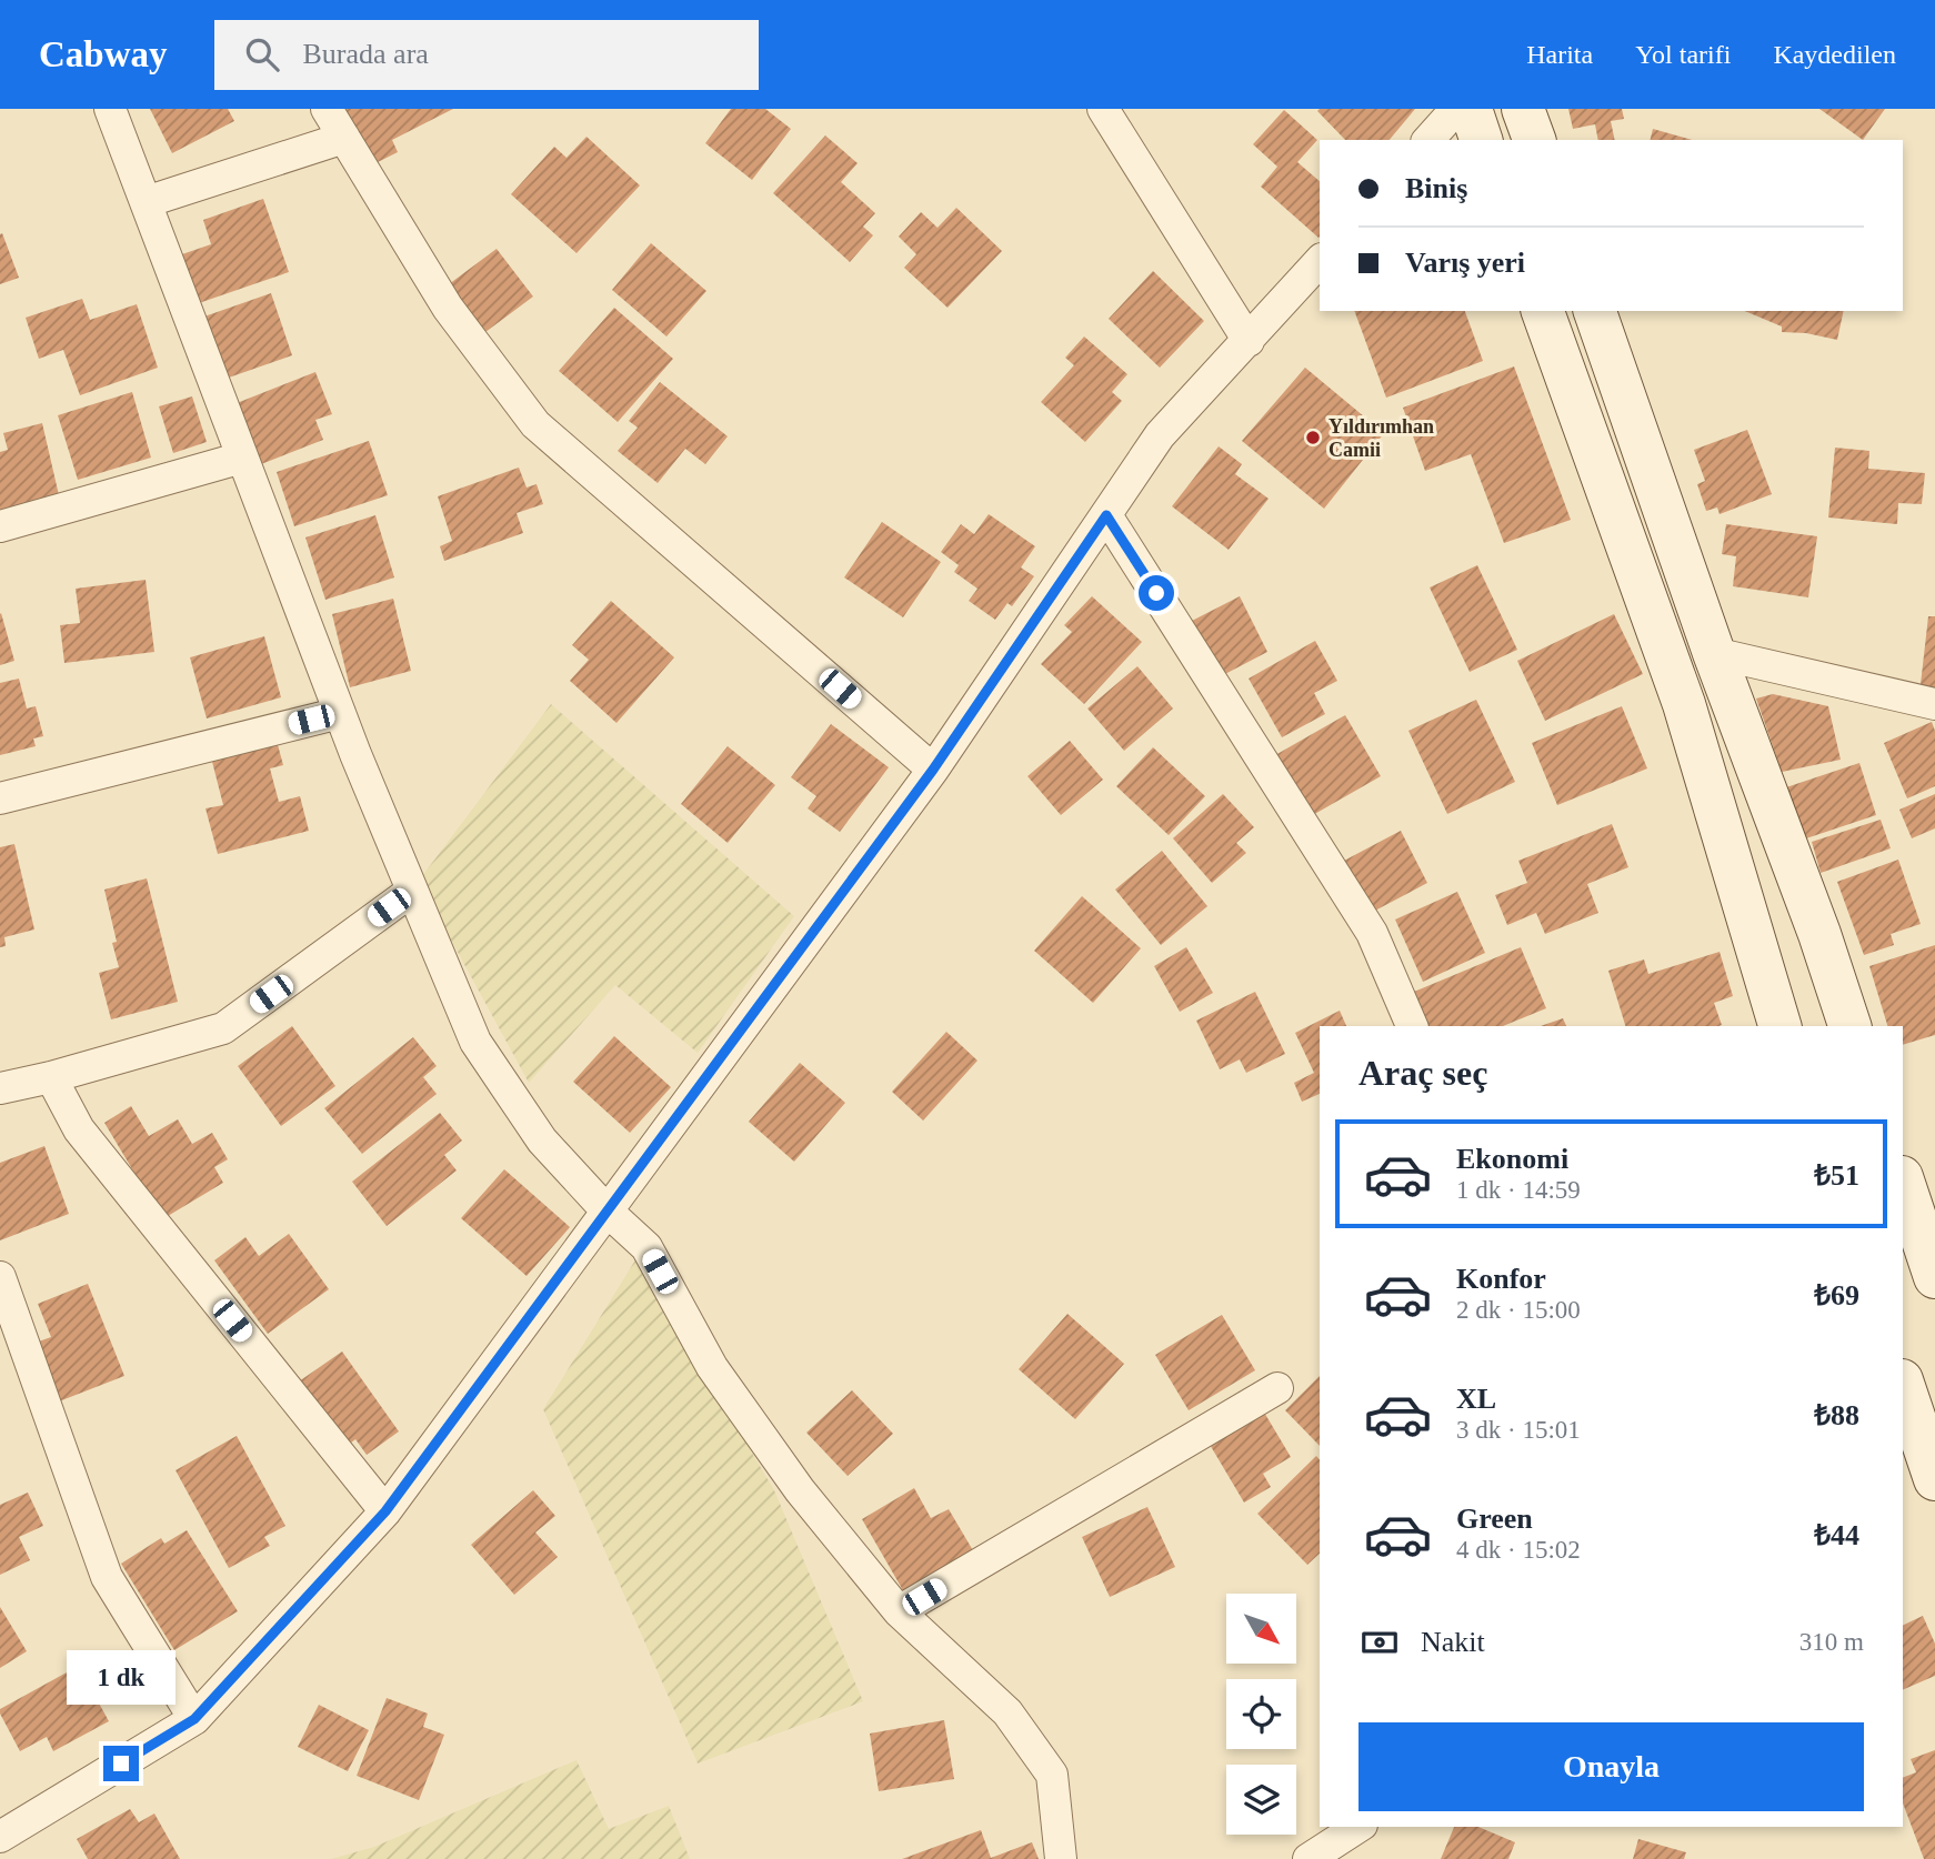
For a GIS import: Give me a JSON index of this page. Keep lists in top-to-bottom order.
{
  "places": ["Yıldırımhan Camii"],
  "north": "bottom right",
  "page": {
    "header": "Cabway",
    "search": "Burada ara",
    "nav": ["Harita", "Yol tarifi", "Kaydedilen"],
    "banner": ["Biniş", "Varış yeri"],
    "heading": "Araç seç",
    "list": [
      {
        "name": "Ekonomi",
        "note": "1 dk · 14:59",
        "value": "₺51"
      },
      {
        "name": "Konfor",
        "note": "2 dk · 15:00",
        "value": "₺69"
      },
      {
        "name": "XL",
        "note": "3 dk · 15:01",
        "value": "₺88"
      },
      {
        "name": "Green",
        "note": "4 dk · 15:02",
        "value": "₺44"
      }
    ],
    "pay": ["Nakit", "310 m"],
    "bubble": "1 dk",
    "buttons": "Onayla"
  }
}
